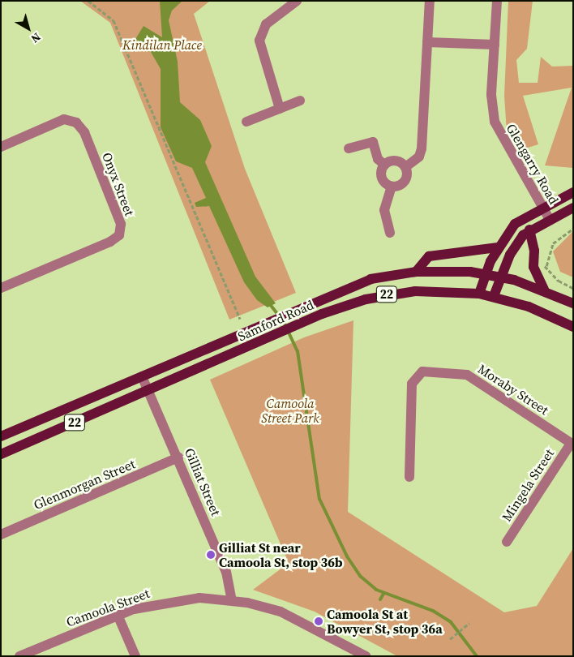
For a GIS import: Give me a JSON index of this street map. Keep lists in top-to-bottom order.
{
  "streets": {
    "main road": ["22", "Samford Road"],
    "street": [
      "Glengarry Road",
      "Onyx Street",
      "Moraby Street",
      "Gilliat Street",
      "Glenmorgan Street",
      "Mingela Street",
      "Camoola Street"
    ]
  },
  "crossings": [
    ["Samford Road", "Gilliat Street"],
    ["Moraby Street", "Mingela Street"],
    ["Gilliat Street", "Glenmorgan Street"],
    ["Gilliat Street", "Camoola Street"]
  ],
  "parks": ["Kindilan Place", "Camoola Street Park"],
  "places": ["Gilliat St near Camoola St, stop 36b", "Camoola St at Bowyer St, stop 36a"],
  "north": "bottom right"
}
